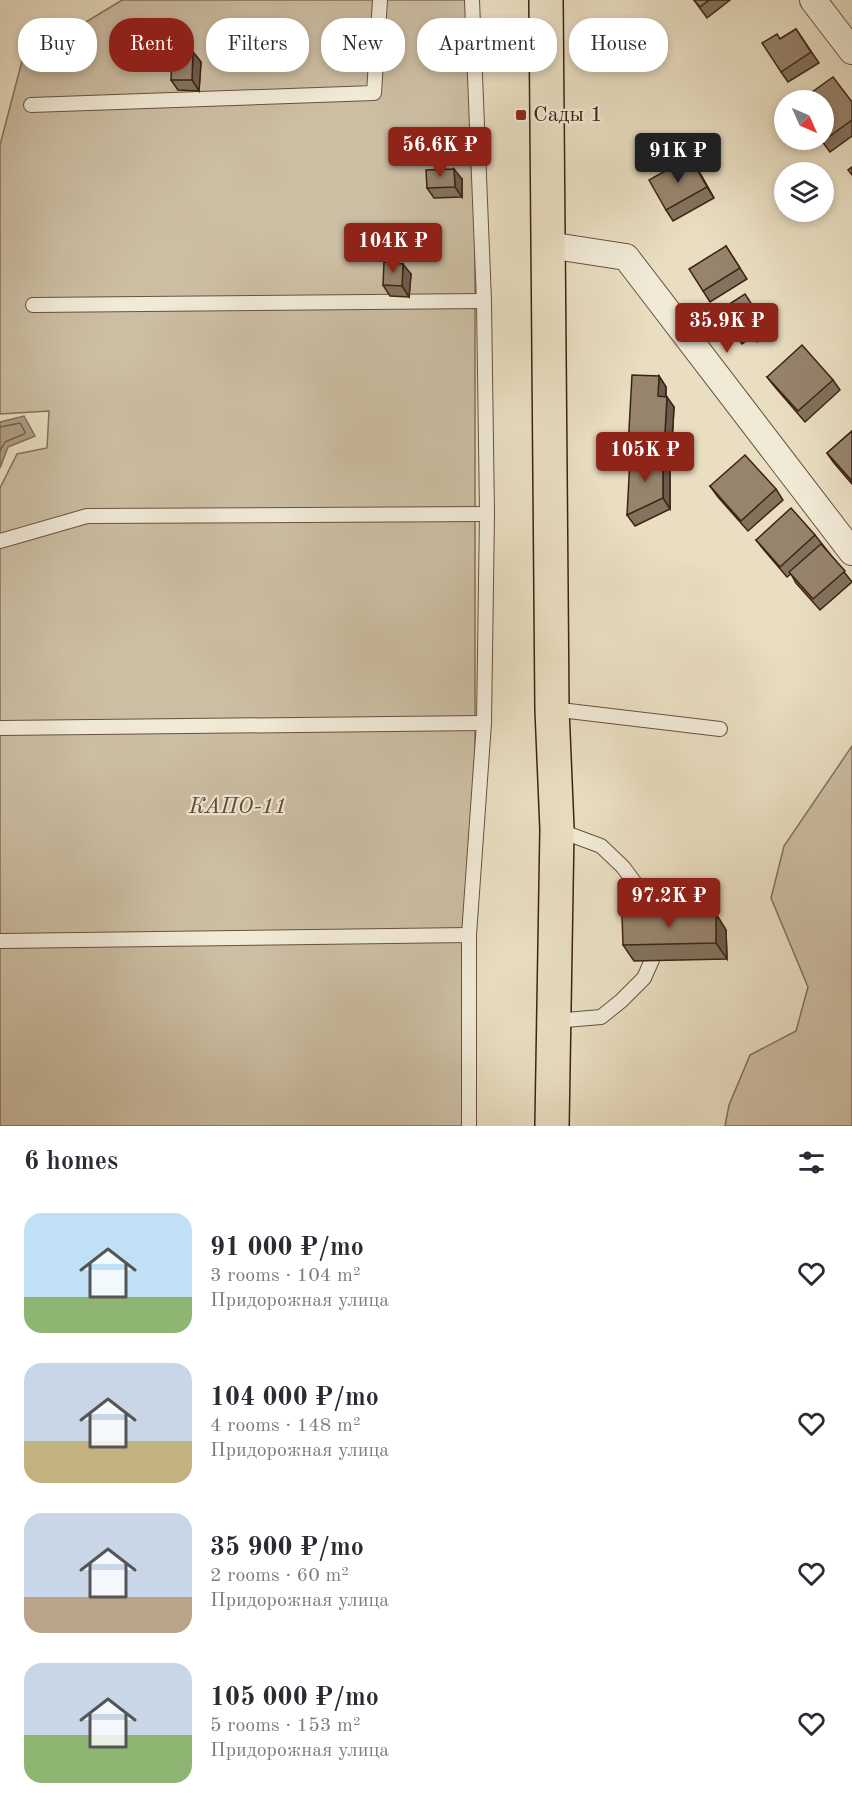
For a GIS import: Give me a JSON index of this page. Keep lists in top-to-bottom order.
{
  "parks": ["КАПО-11"],
  "places": {
    "transit": ["Сады 1"]
  },
  "north": "bottom right",
  "page": {
    "chip": [
      "Buy",
      "Rent",
      "Filters",
      "New",
      "Apartment",
      "House"
    ],
    "price": [
      "56.6K ₽",
      "91K ₽",
      "104K ₽",
      "35.9K ₽",
      "105K ₽",
      "97.2K ₽"
    ],
    "heading": "6 homes",
    "list": [
      {
        "name": "91 000 ₽/mo",
        "note": "3 rooms · 104 m² · Придорожная улица"
      },
      {
        "name": "104 000 ₽/mo",
        "note": "4 rooms · 148 m² · Придорожная улица"
      },
      {
        "name": "35 900 ₽/mo",
        "note": "2 rooms · 60 m² · Придорожная улица"
      },
      {
        "name": "105 000 ₽/mo",
        "note": "5 rooms · 153 m² · Придорожная улица"
      }
    ]
  }
}
